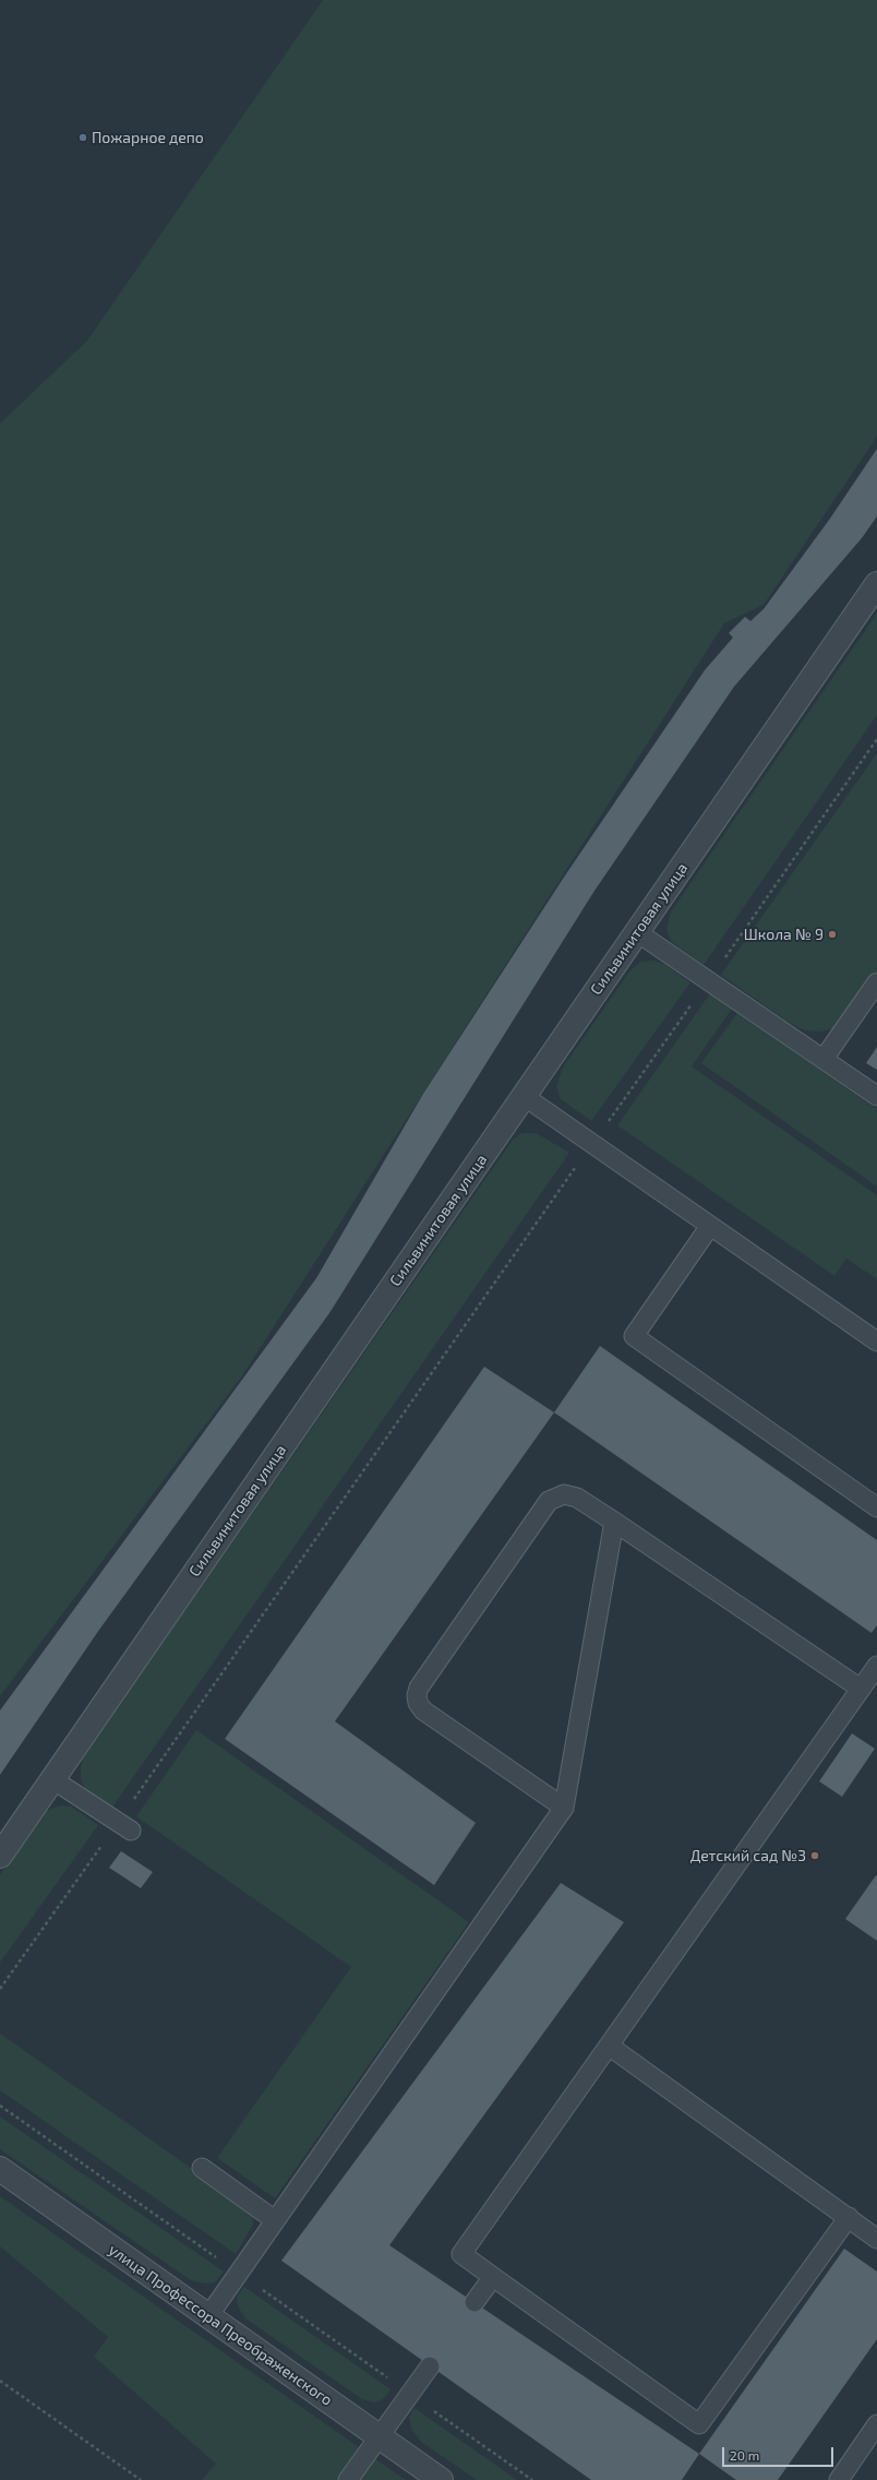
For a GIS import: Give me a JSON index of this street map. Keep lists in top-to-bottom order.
{
  "streets": {
    "street": ["Сильвинитовая улица", "улица Профессора Преображенского"]
  },
  "places": ["Пожарное депо", "Школа № 9", "Детский сад №3"],
  "scale_bar": "20 m"
}
